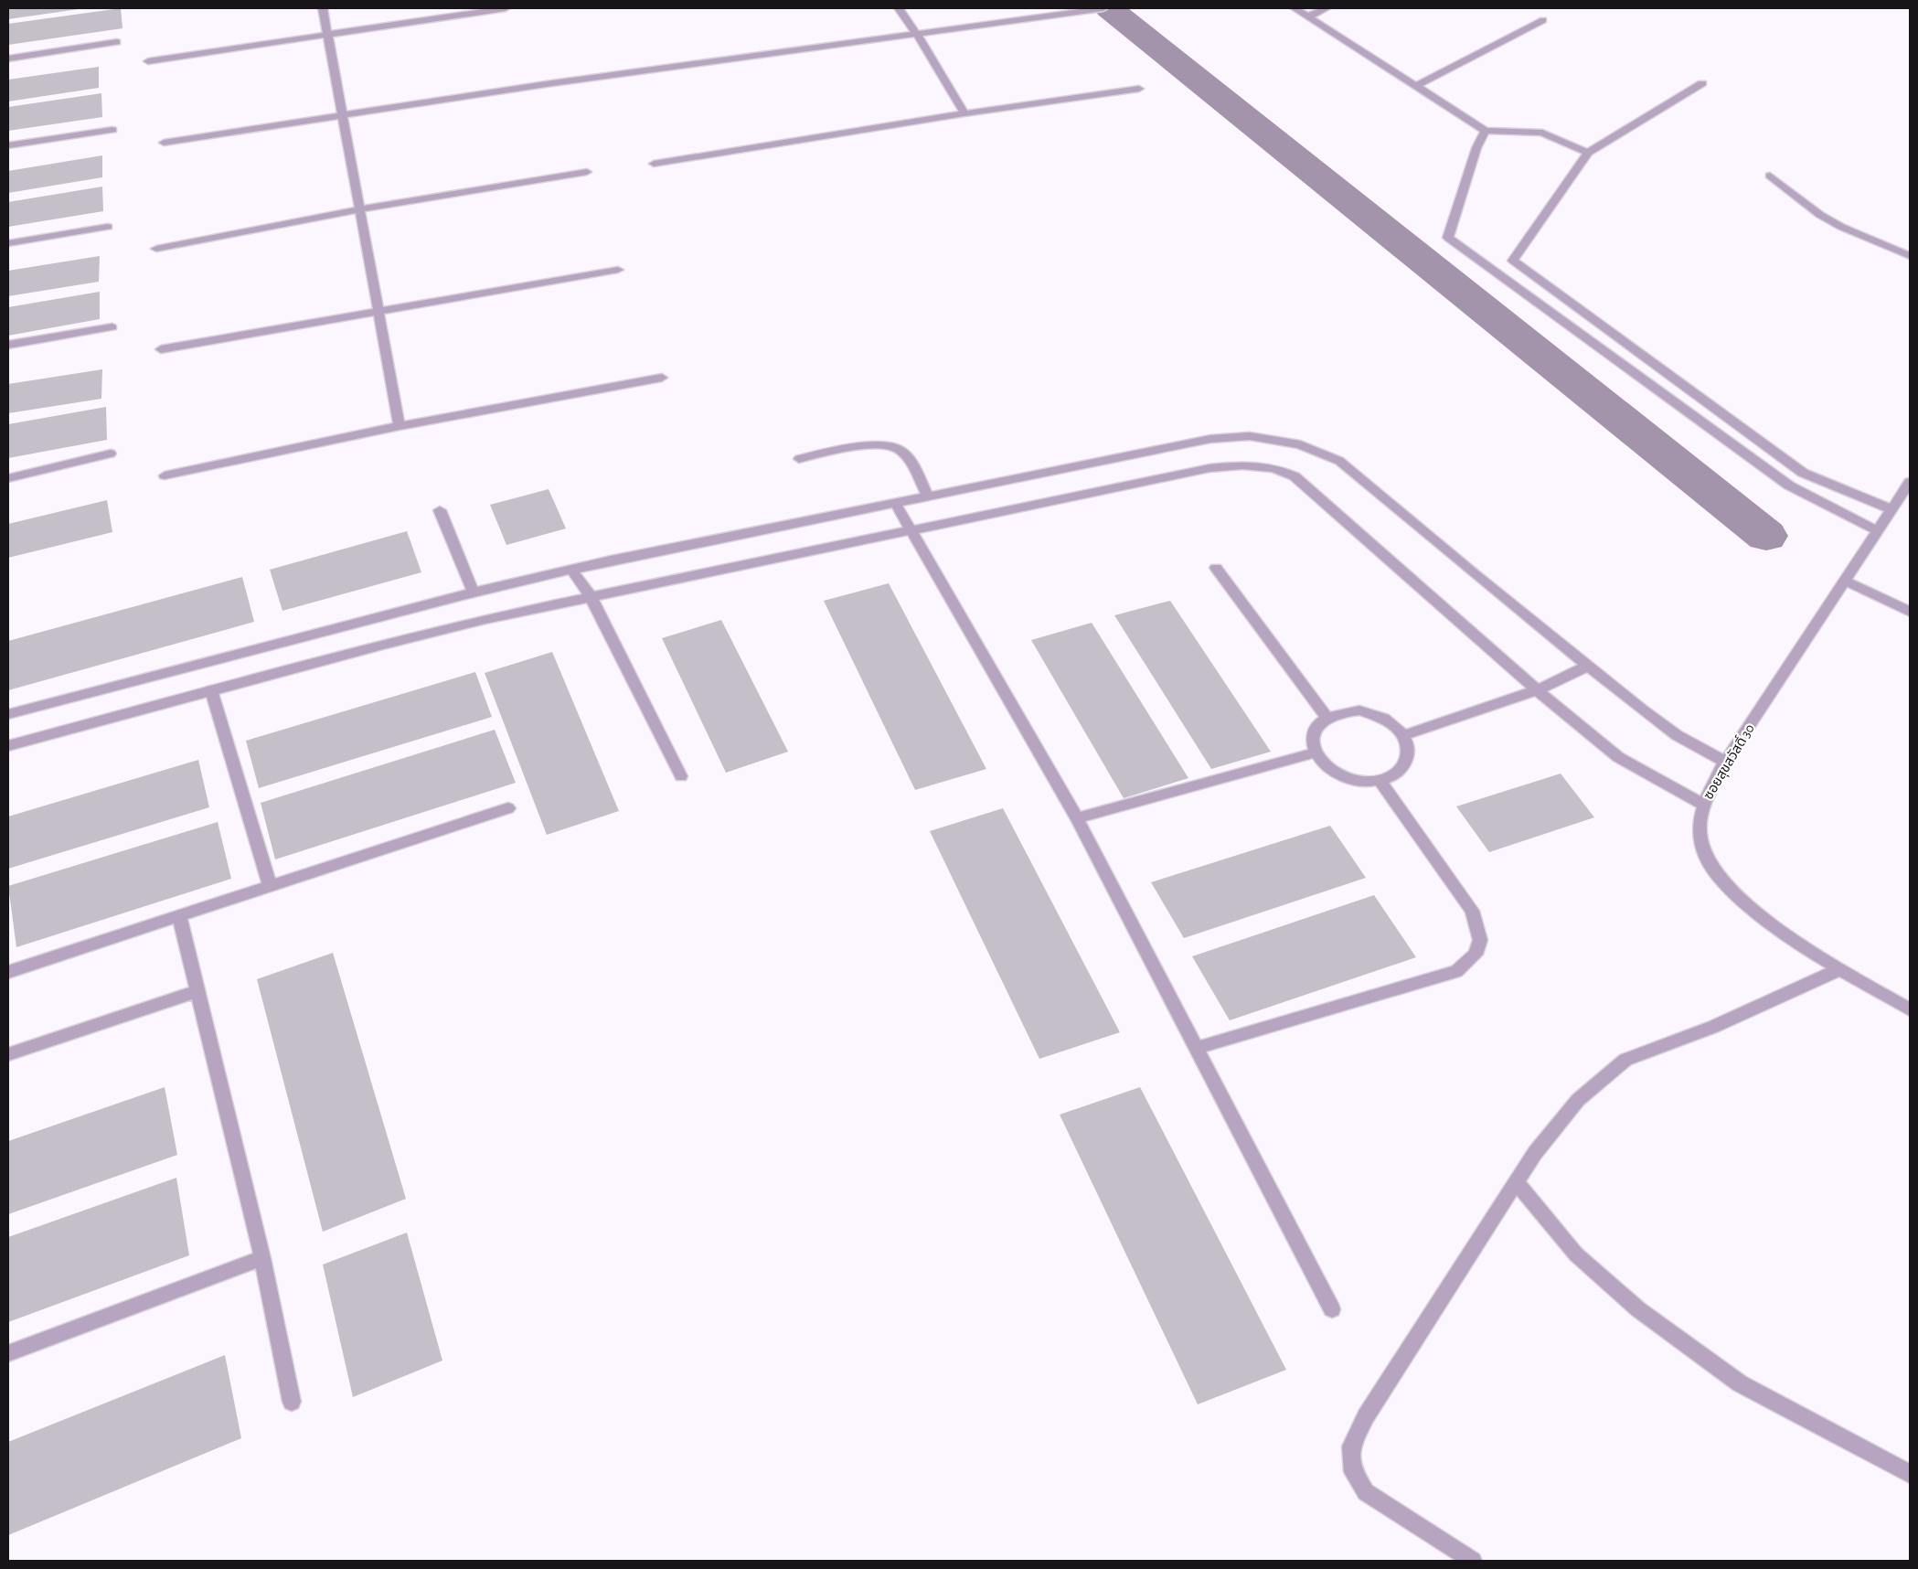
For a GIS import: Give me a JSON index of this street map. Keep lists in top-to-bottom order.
{
  "streets": {
    "street": ["ซอยสุขสวัสดิ์ 30"]
  }
}
